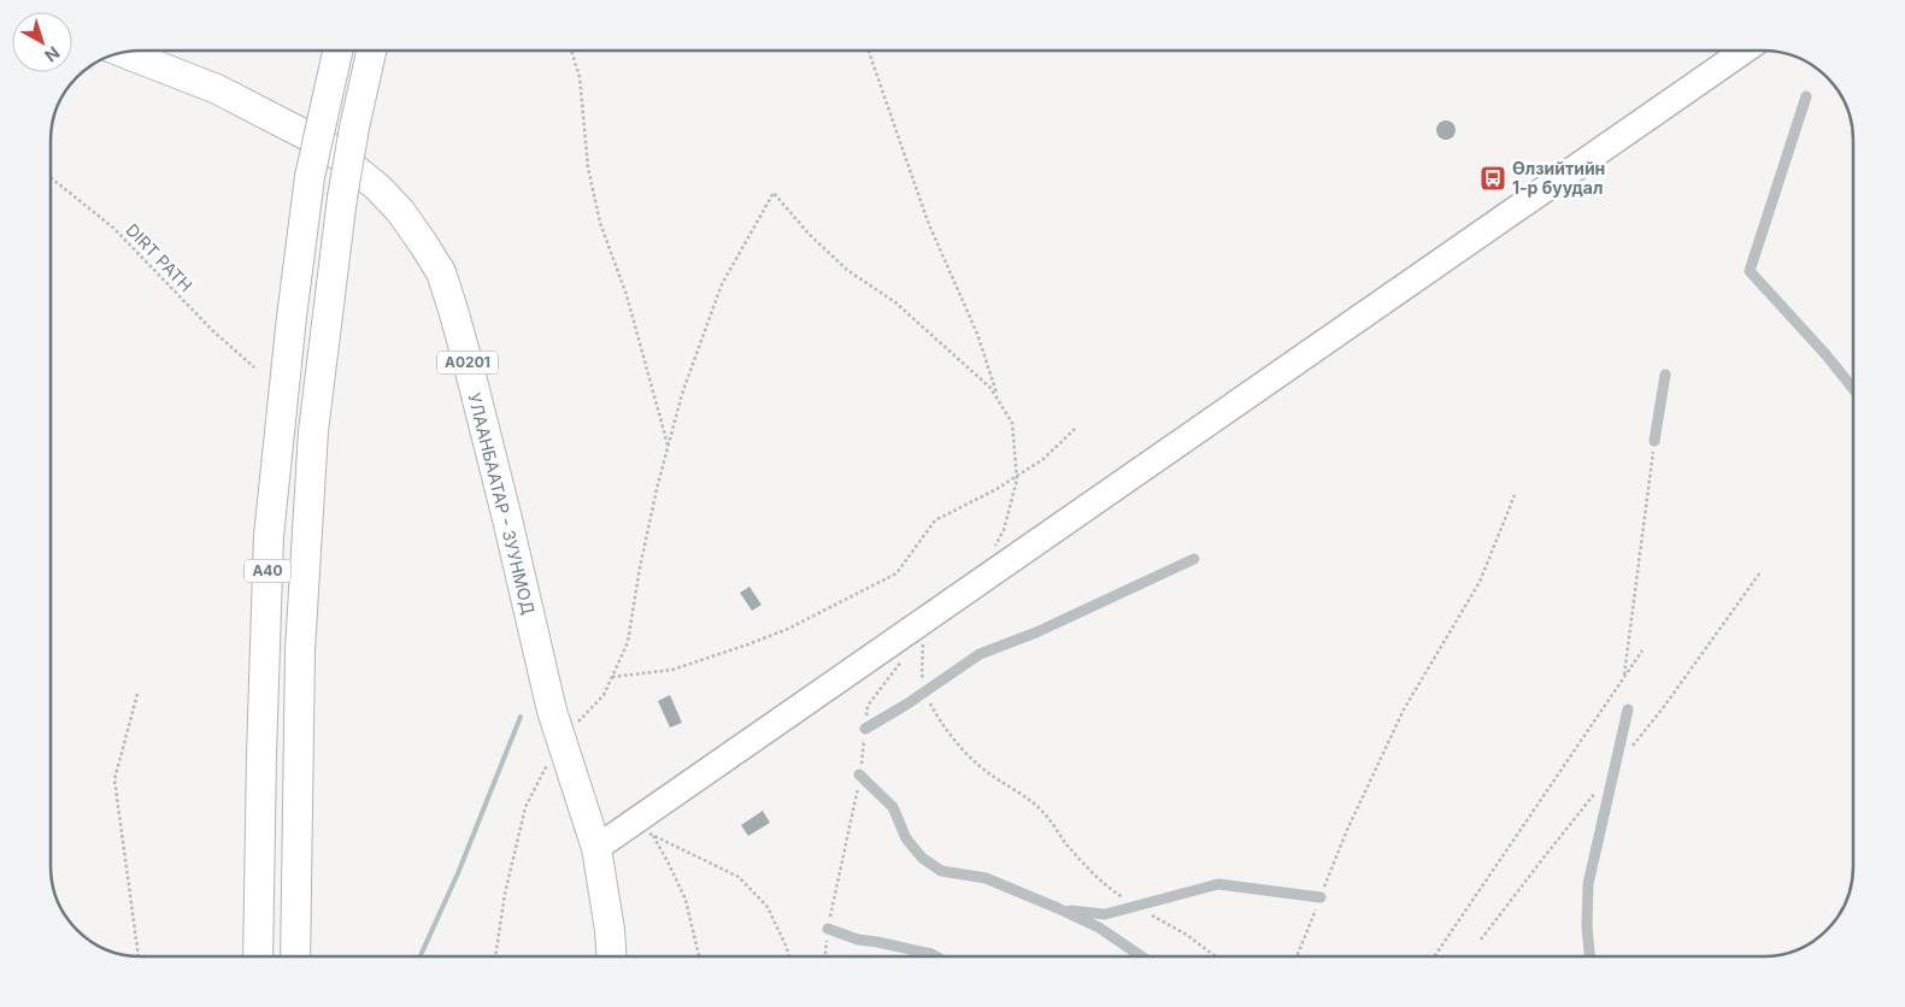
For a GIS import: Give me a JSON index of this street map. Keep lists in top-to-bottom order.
{
  "streets": {
    "highway": ["A0201", "УЛААНБААТАР - ЗУУНМОД", "A40"],
    "path": ["DIRT PATH"]
  },
  "crossings": [
    ["A0201", "УЛААНБААТАР - ЗУУНМОД"]
  ],
  "places": {
    "bus stop": ["Өлзийтийн 1-р буудал"]
  },
  "north": "bottom right"
}
